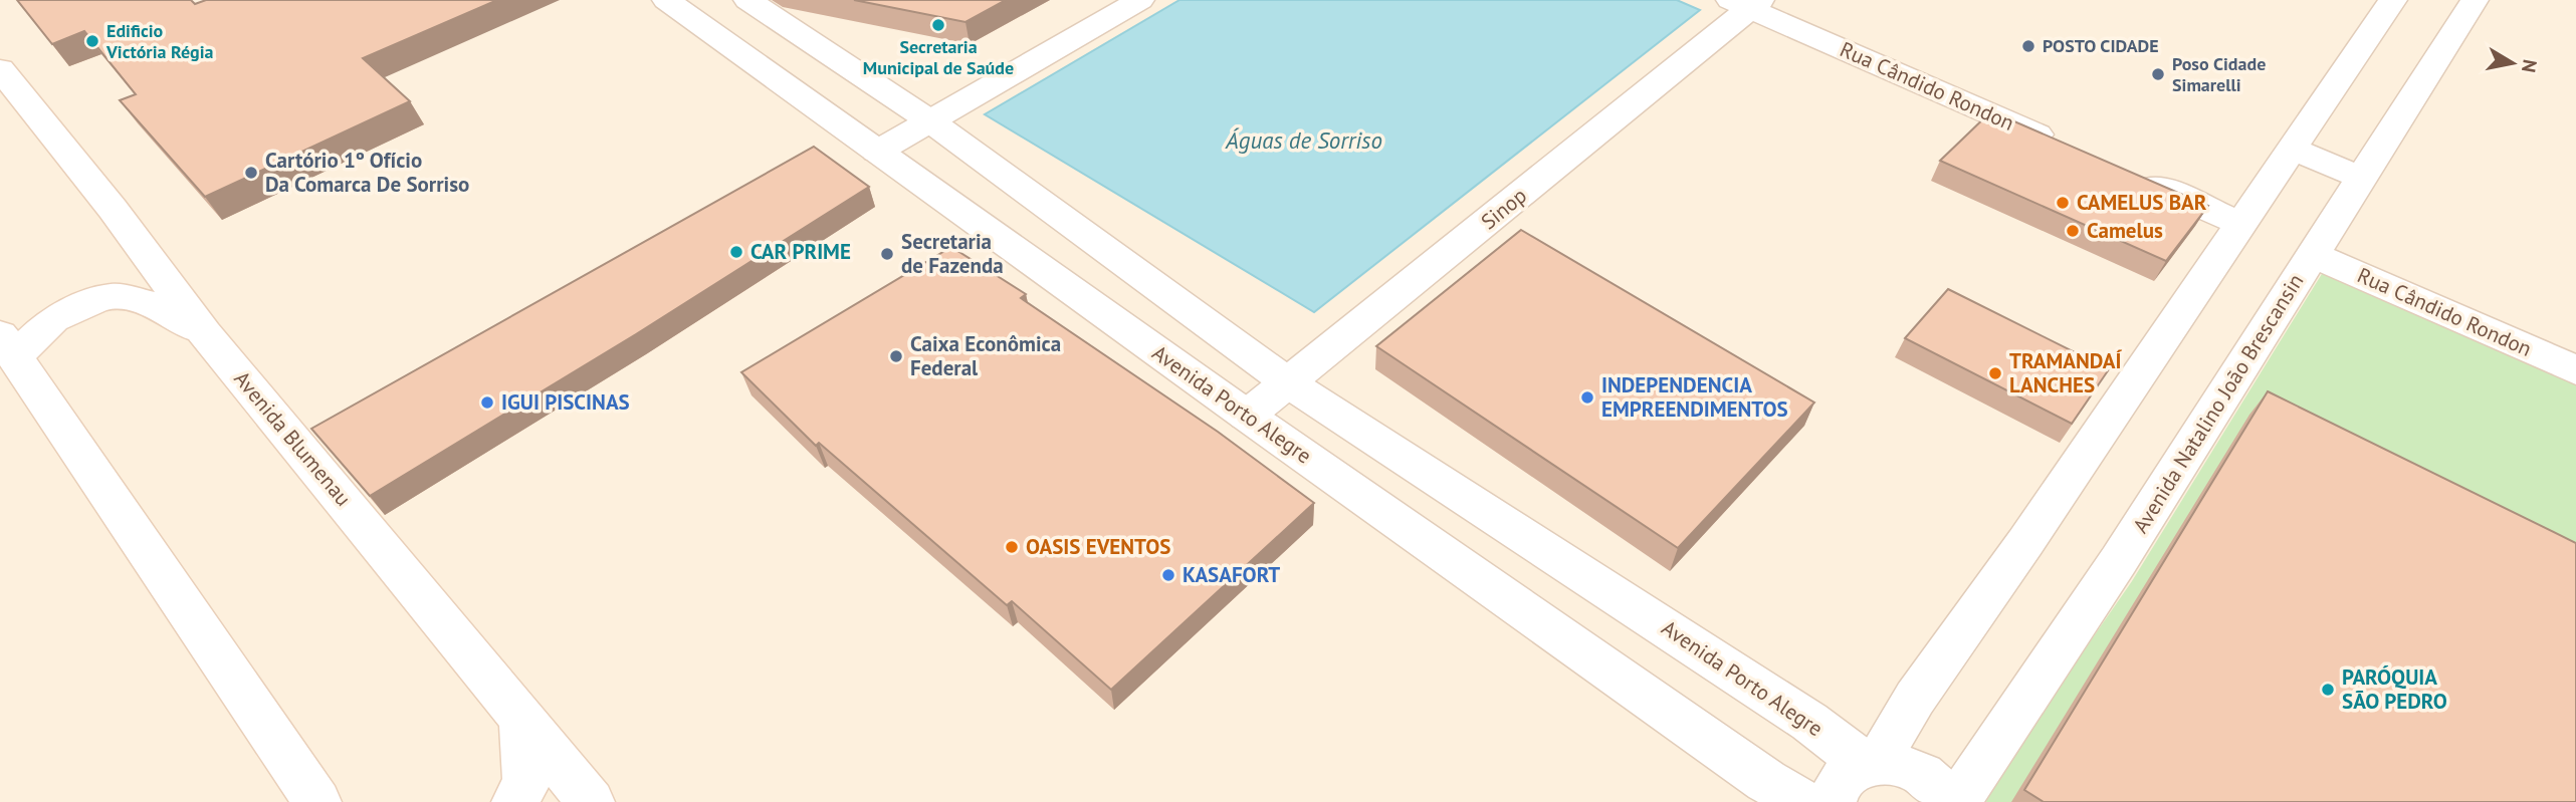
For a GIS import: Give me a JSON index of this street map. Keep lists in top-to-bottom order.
{
  "streets": {
    "street": [
      "Rua Cândido Rondon",
      "Sinop",
      "Avenida Natalino João Brescansin",
      "Avenida Porto Alegre",
      "Avenida Blumenau"
    ]
  },
  "crossings": [
    ["Rua Cândido Rondon", "Sinop"],
    ["Rua Cândido Rondon", "Avenida Natalino João Brescansin"],
    ["Sinop", "Avenida Porto Alegre"]
  ],
  "water": ["Águas de Sorriso"],
  "places": [
    "Secretaria Municipal de Saúde",
    "Edificio Victória Régia",
    "POSTO CIDADE",
    "Poso Cidade Simarelli",
    "Cartório 1º Ofício Da Comarca De Sorriso",
    "CAMELUS BAR",
    "Camelus",
    "CAR PRIME",
    "Secretaria de Fazenda",
    "Caixa Econômica Federal",
    "TRAMANDAÍ LANCHES",
    "INDEPENDENCIA EMPREENDIMENTOS",
    "IGUI PISCINAS",
    "OASIS EVENTOS",
    "KASAFORT",
    "PARÓQUIA SÃO PEDRO"
  ],
  "north": "right"
}
